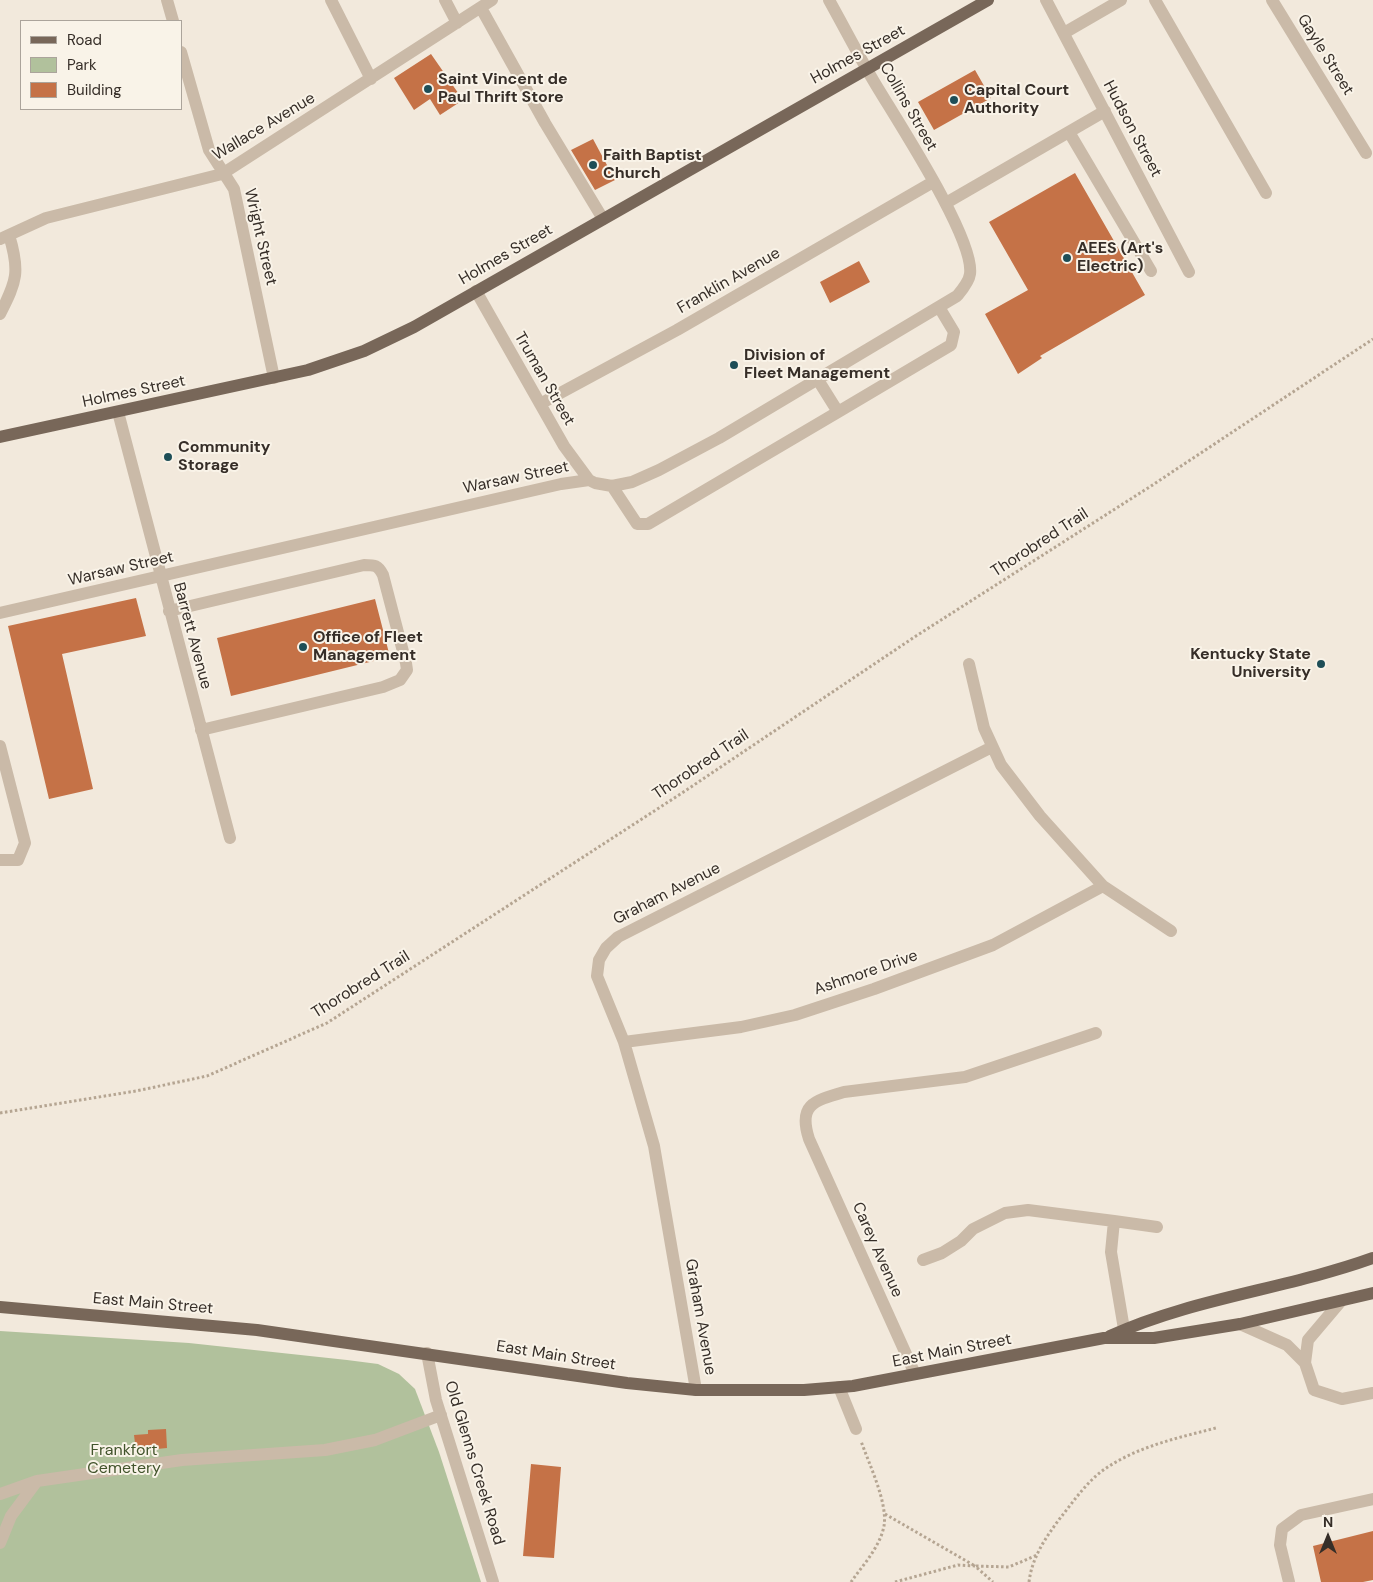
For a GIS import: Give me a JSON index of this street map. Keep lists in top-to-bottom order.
{
  "streets": {
    "main road": ["Holmes Street", "East Main Street"],
    "street": [
      "Gayle Street",
      "Collins Street",
      "Wallace Avenue",
      "Hudson Street",
      "Wright Street",
      "Franklin Avenue",
      "Truman Street",
      "Warsaw Street",
      "Barrett Avenue",
      "Graham Avenue",
      "Ashmore Drive",
      "Carey Avenue",
      "Old Glenns Creek Road"
    ],
    "path": ["Thorobred Trail"]
  },
  "crossings": [
    ["Holmes Street", "Collins Street"],
    ["Holmes Street", "Wright Street"],
    ["Holmes Street", "Truman Street"],
    ["Holmes Street", "Barrett Avenue"],
    ["Collins Street", "Franklin Avenue"],
    ["Collins Street", "Warsaw Street"],
    ["Wallace Avenue", "Wright Street"],
    ["Franklin Avenue", "Truman Street"],
    ["Truman Street", "Warsaw Street"],
    ["Warsaw Street", "Barrett Avenue"],
    ["Graham Avenue", "Ashmore Drive"],
    ["Graham Avenue", "East Main Street"],
    ["Carey Avenue", "East Main Street"],
    ["East Main Street", "Old Glenns Creek Road"]
  ],
  "parks": ["Frankfort Cemetery"],
  "places": [
    "Saint Vincent de Paul Thrift Store",
    "Capital Court Authority",
    "Faith Baptist Church",
    "AEES (Art's Electric)",
    "Division of Fleet Management",
    "Community Storage",
    "Office of Fleet Management",
    "Kentucky State University"
  ],
  "legend": ["Road", "Park", "Building"],
  "north": "top"
}
